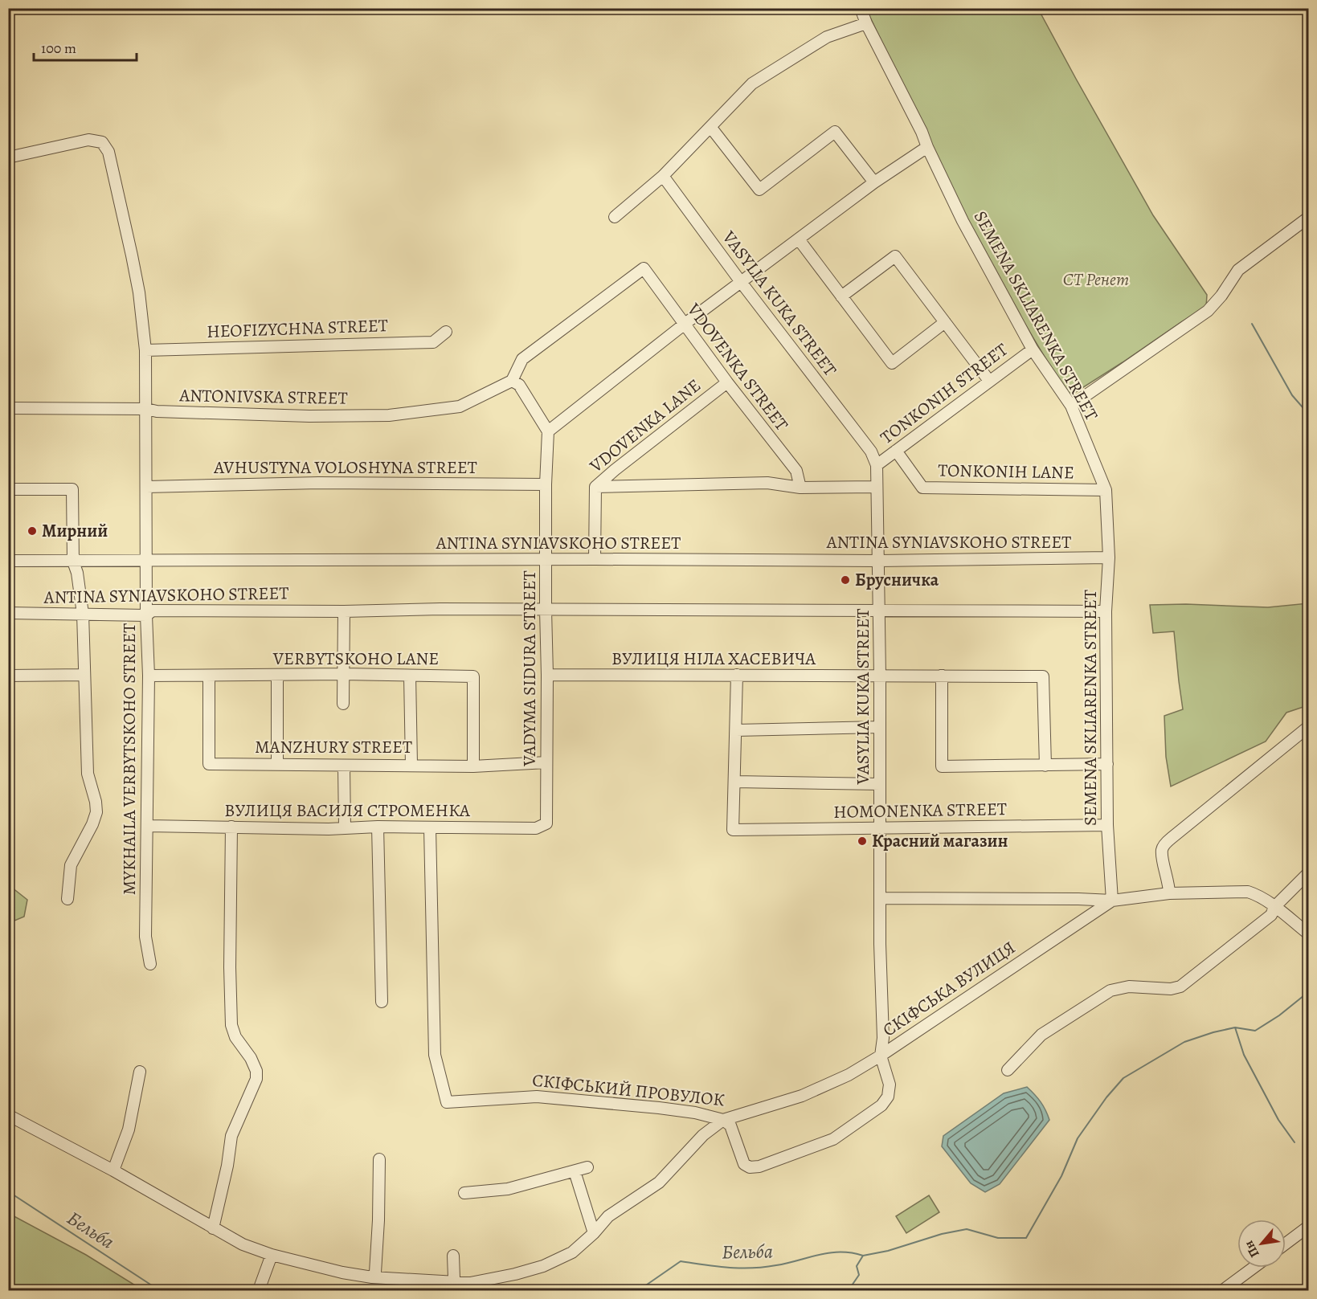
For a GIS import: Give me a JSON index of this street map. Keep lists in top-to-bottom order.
{
  "streets": {
    "street": [
      "VASYLIA KUKA STREET",
      "SEMENA SKLIARENKA STREET",
      "HEOFIZYCHNA STREET",
      "VDOVENKA STREET",
      "TONKONIH STREET",
      "ANTONIVSKA STREET",
      "VDOVENKA LANE",
      "AVHUSTYNA VOLOSHYNA STREET",
      "TONKONIH LANE",
      "ANTINA SYNIAVSKOHO STREET",
      "VERBYTSKOHO LANE",
      "ВУЛИЦЯ НІЛА ХАСЕВИЧА",
      "VADYMA SIDURA STREET",
      "MANZHURY STREET",
      "MYKHAILA VERBYTSKOHO STREET",
      "ВУЛИЦЯ ВАСИЛЯ СТРОМЕНКА",
      "HOMONENKA STREET",
      "СКІФСЬКА ВУЛИЦЯ",
      "СКІФСЬКИЙ ПРОВУЛОК"
    ]
  },
  "crossings": [
    ["VASYLIA KUKA STREET", "TONKONIH STREET"],
    ["VASYLIA KUKA STREET", "ANTINA SYNIAVSKOHO STREET"],
    ["VASYLIA KUKA STREET", "ВУЛИЦЯ НІЛА ХАСЕВИЧА"],
    ["VASYLIA KUKA STREET", "HOMONENKA STREET"],
    ["VASYLIA KUKA STREET", "СКІФСЬКА ВУЛИЦЯ"],
    ["VASYLIA KUKA STREET", "СКІФСЬКИЙ ПРОВУЛОК"],
    ["SEMENA SKLIARENKA STREET", "TONKONIH STREET"],
    ["SEMENA SKLIARENKA STREET", "TONKONIH LANE"],
    ["SEMENA SKLIARENKA STREET", "ANTINA SYNIAVSKOHO STREET"],
    ["SEMENA SKLIARENKA STREET", "HOMONENKA STREET"],
    ["SEMENA SKLIARENKA STREET", "СКІФСЬКА ВУЛИЦЯ"],
    ["HEOFIZYCHNA STREET", "MYKHAILA VERBYTSKOHO STREET"],
    ["VDOVENKA STREET", "ANTONIVSKA STREET"],
    ["VDOVENKA STREET", "VDOVENKA LANE"],
    ["TONKONIH STREET", "TONKONIH LANE"],
    ["ANTONIVSKA STREET", "MYKHAILA VERBYTSKOHO STREET"],
    ["VDOVENKA LANE", "ANTINA SYNIAVSKOHO STREET"],
    ["AVHUSTYNA VOLOSHYNA STREET", "VADYMA SIDURA STREET"],
    ["AVHUSTYNA VOLOSHYNA STREET", "MYKHAILA VERBYTSKOHO STREET"],
    ["ANTINA SYNIAVSKOHO STREET", "VADYMA SIDURA STREET"],
    ["ANTINA SYNIAVSKOHO STREET", "MYKHAILA VERBYTSKOHO STREET"],
    ["VERBYTSKOHO LANE", "MANZHURY STREET"],
    ["VERBYTSKOHO LANE", "MYKHAILA VERBYTSKOHO STREET"],
    ["ВУЛИЦЯ НІЛА ХАСЕВИЧА", "VADYMA SIDURA STREET"],
    ["VADYMA SIDURA STREET", "MANZHURY STREET"],
    ["VADYMA SIDURA STREET", "ВУЛИЦЯ ВАСИЛЯ СТРОМЕНКА"],
    ["MYKHAILA VERBYTSKOHO STREET", "ВУЛИЦЯ ВАСИЛЯ СТРОМЕНКА"],
    ["ВУЛИЦЯ ВАСИЛЯ СТРОМЕНКА", "СКІФСЬКИЙ ПРОВУЛОК"],
    ["СКІФСЬКА ВУЛИЦЯ", "СКІФСЬКИЙ ПРОВУЛОК"]
  ],
  "water": ["Бельба"],
  "parks": ["СТ Ренет"],
  "places": ["Мирний", "Брусничка", "Красний магазин"],
  "scale_bar": "100 m",
  "north": "bottom left"
}
